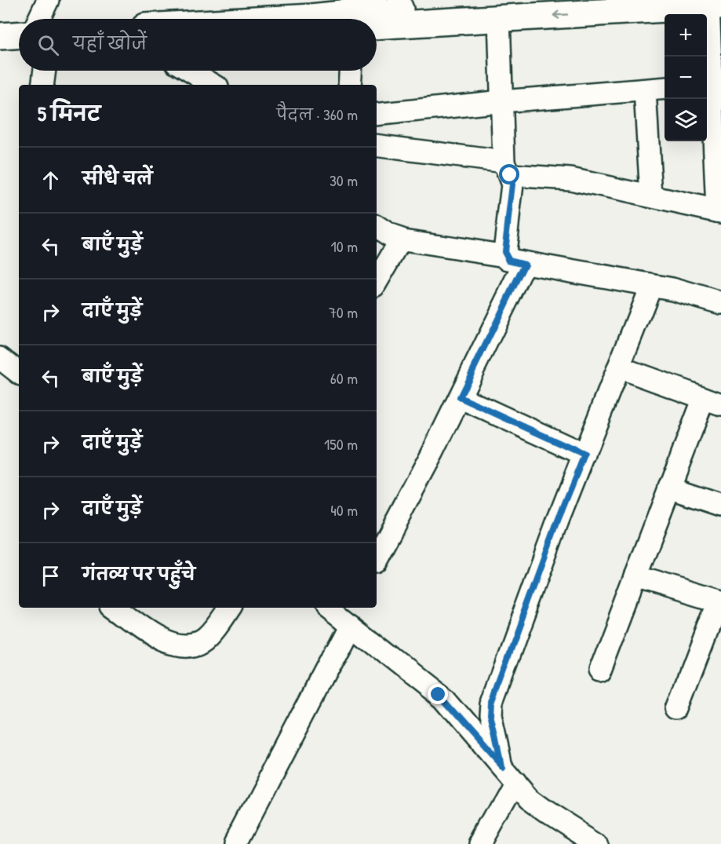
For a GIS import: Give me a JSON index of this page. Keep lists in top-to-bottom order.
{
  "page": {
    "map_buttons": ["+", "−"],
    "search": "यहाँ खोजें",
    "heading": ["5 मिनट", "पैदल · 360 m"],
    "list": [
      ["सीधे चलें", "30 m"],
      ["बाएँ मुड़ें", "10 m"],
      ["दाएँ मुड़ें", "70 m"],
      ["बाएँ मुड़ें", "60 m"],
      ["दाएँ मुड़ें", "150 m"],
      ["दाएँ मुड़ें", "40 m"],
      "गंतव्य पर पहुँचे"
    ]
  }
}
